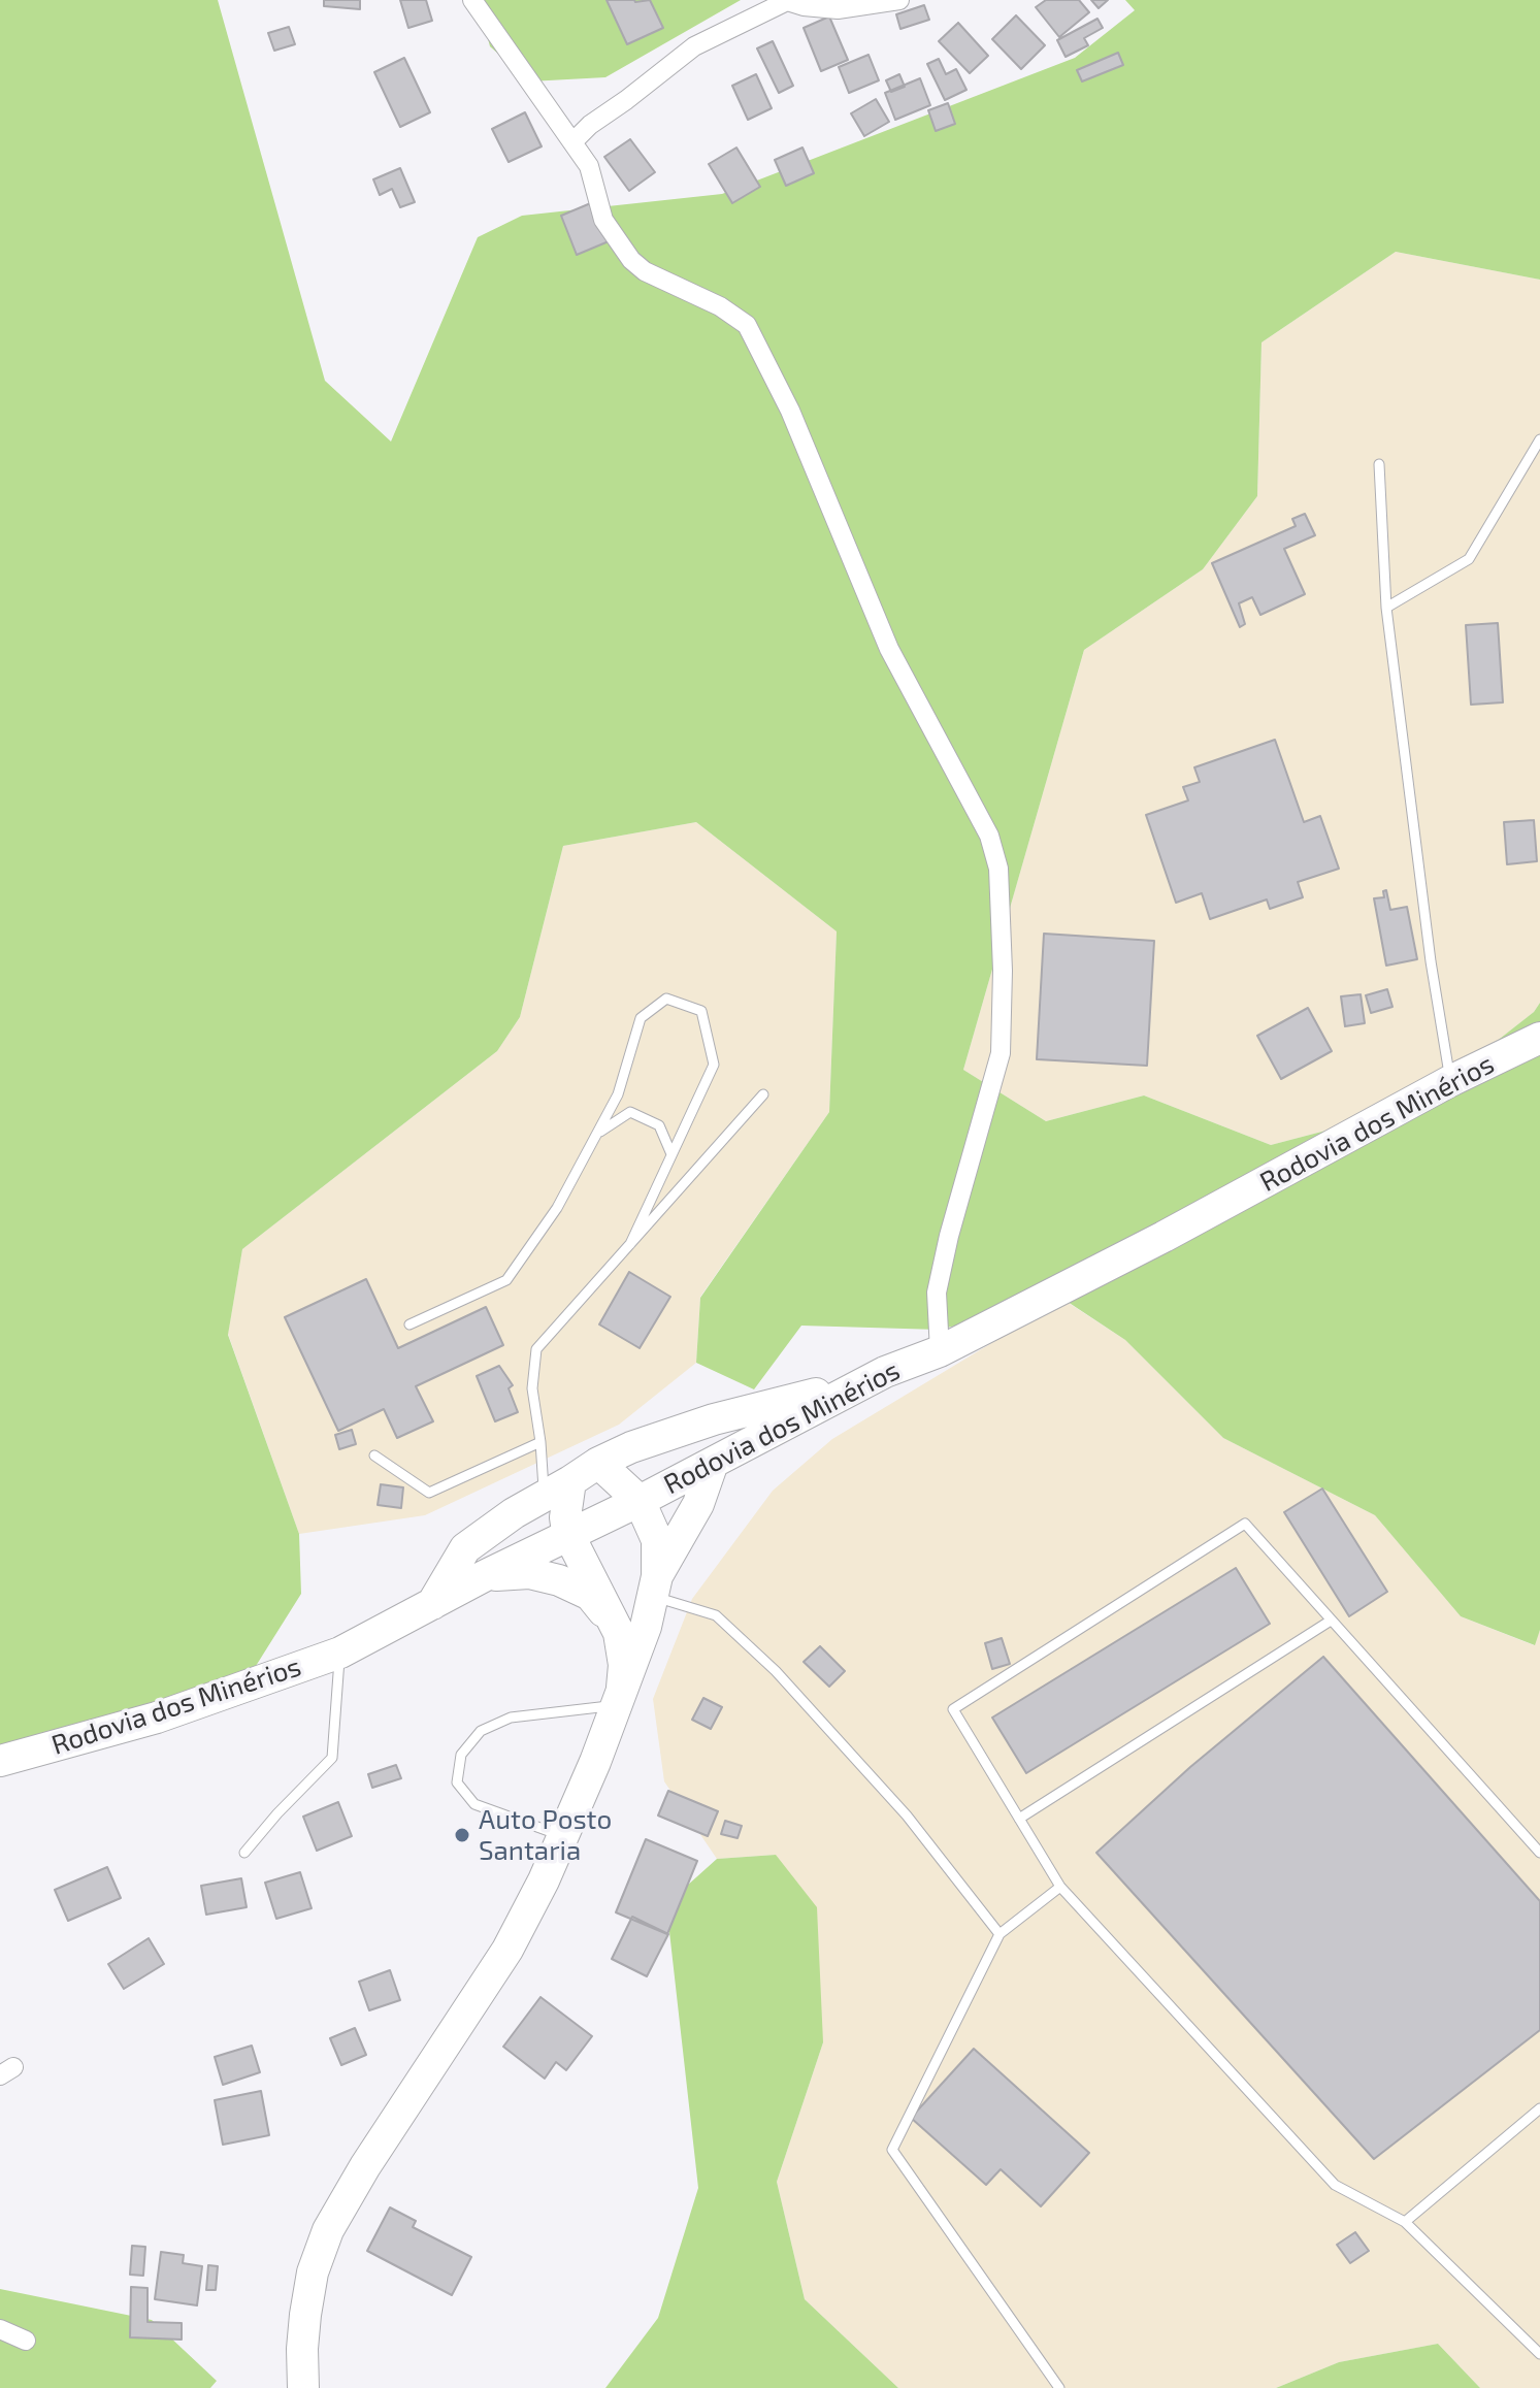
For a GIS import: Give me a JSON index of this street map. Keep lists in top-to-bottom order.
{
  "streets": {
    "main road": ["Rodovia dos Minérios"]
  },
  "places": ["Auto Posto Santaria"]
}
